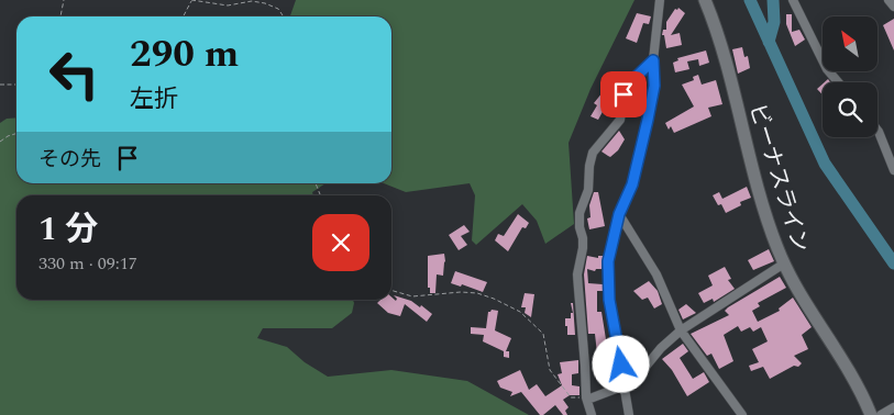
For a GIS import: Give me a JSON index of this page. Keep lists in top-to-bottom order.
{
  "streets": {
    "main road": ["ビーナスライン"]
  },
  "north": "top left",
  "page": {
    "turn": ["290 m", "左折"],
    "then": "その先",
    "heading": ["1 分", "330 m · 09:17"]
  }
}
